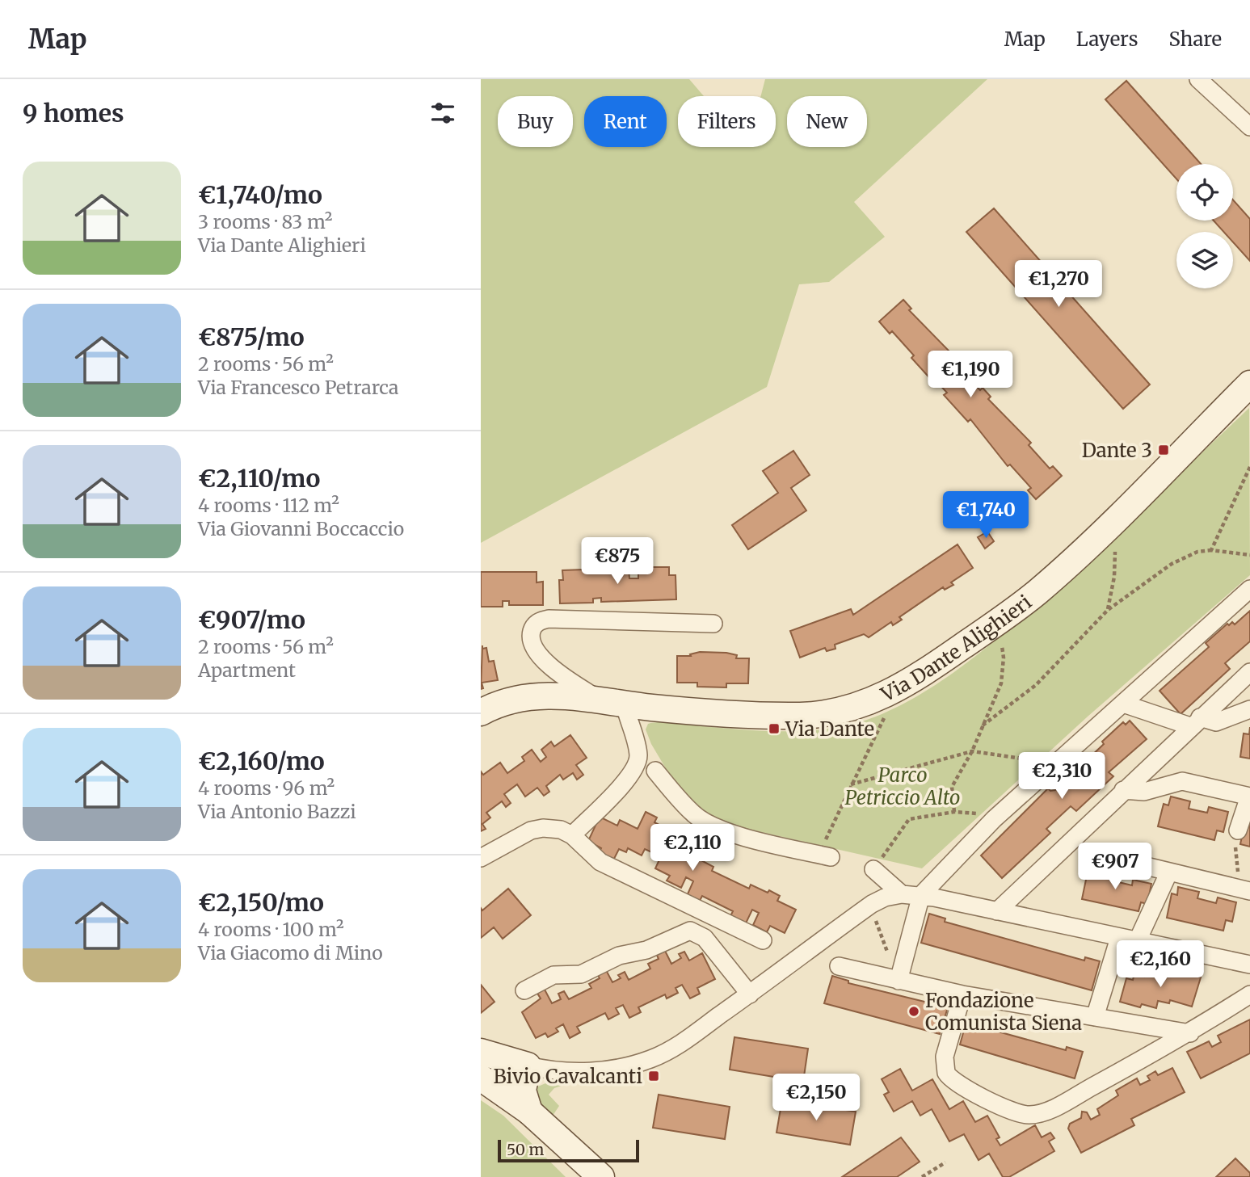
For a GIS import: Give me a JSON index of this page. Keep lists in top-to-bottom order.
{
  "streets": {
    "street": ["Via Dante Alighieri"]
  },
  "parks": ["Parco Petriccio Alto"],
  "places": {
    "transit": ["Dante 3", "Via Dante", "Bivio Cavalcanti"],
    "other": ["Fondazione Comunista Siena"]
  },
  "scale_bar": "50 m",
  "page": {
    "header": "Map",
    "nav": ["Map", "Layers", "Share"],
    "heading": "9 homes",
    "chip": [
      "Buy",
      "Rent",
      "Filters",
      "New"
    ],
    "list": [
      {
        "name": "€1,740/mo",
        "note": "3 rooms · 83 m² · Via Dante Alighieri"
      },
      {
        "name": "€875/mo",
        "note": "2 rooms · 56 m² · Via Francesco Petrarca"
      },
      {
        "name": "€2,110/mo",
        "note": "4 rooms · 112 m² · Via Giovanni Boccaccio"
      },
      {
        "name": "€907/mo",
        "note": "2 rooms · 56 m² · Apartment"
      },
      {
        "name": "€2,160/mo",
        "note": "4 rooms · 96 m² · Via Antonio Bazzi"
      },
      {
        "name": "€2,150/mo",
        "note": "4 rooms · 100 m² · Via Giacomo di Mino"
      }
    ],
    "price": [
      "€1,270",
      "€1,190",
      "€1,740",
      "€875",
      "€2,310",
      "€2,110",
      "€907",
      "€2,160",
      "€2,150"
    ],
    "scale": "50 m"
  }
}
